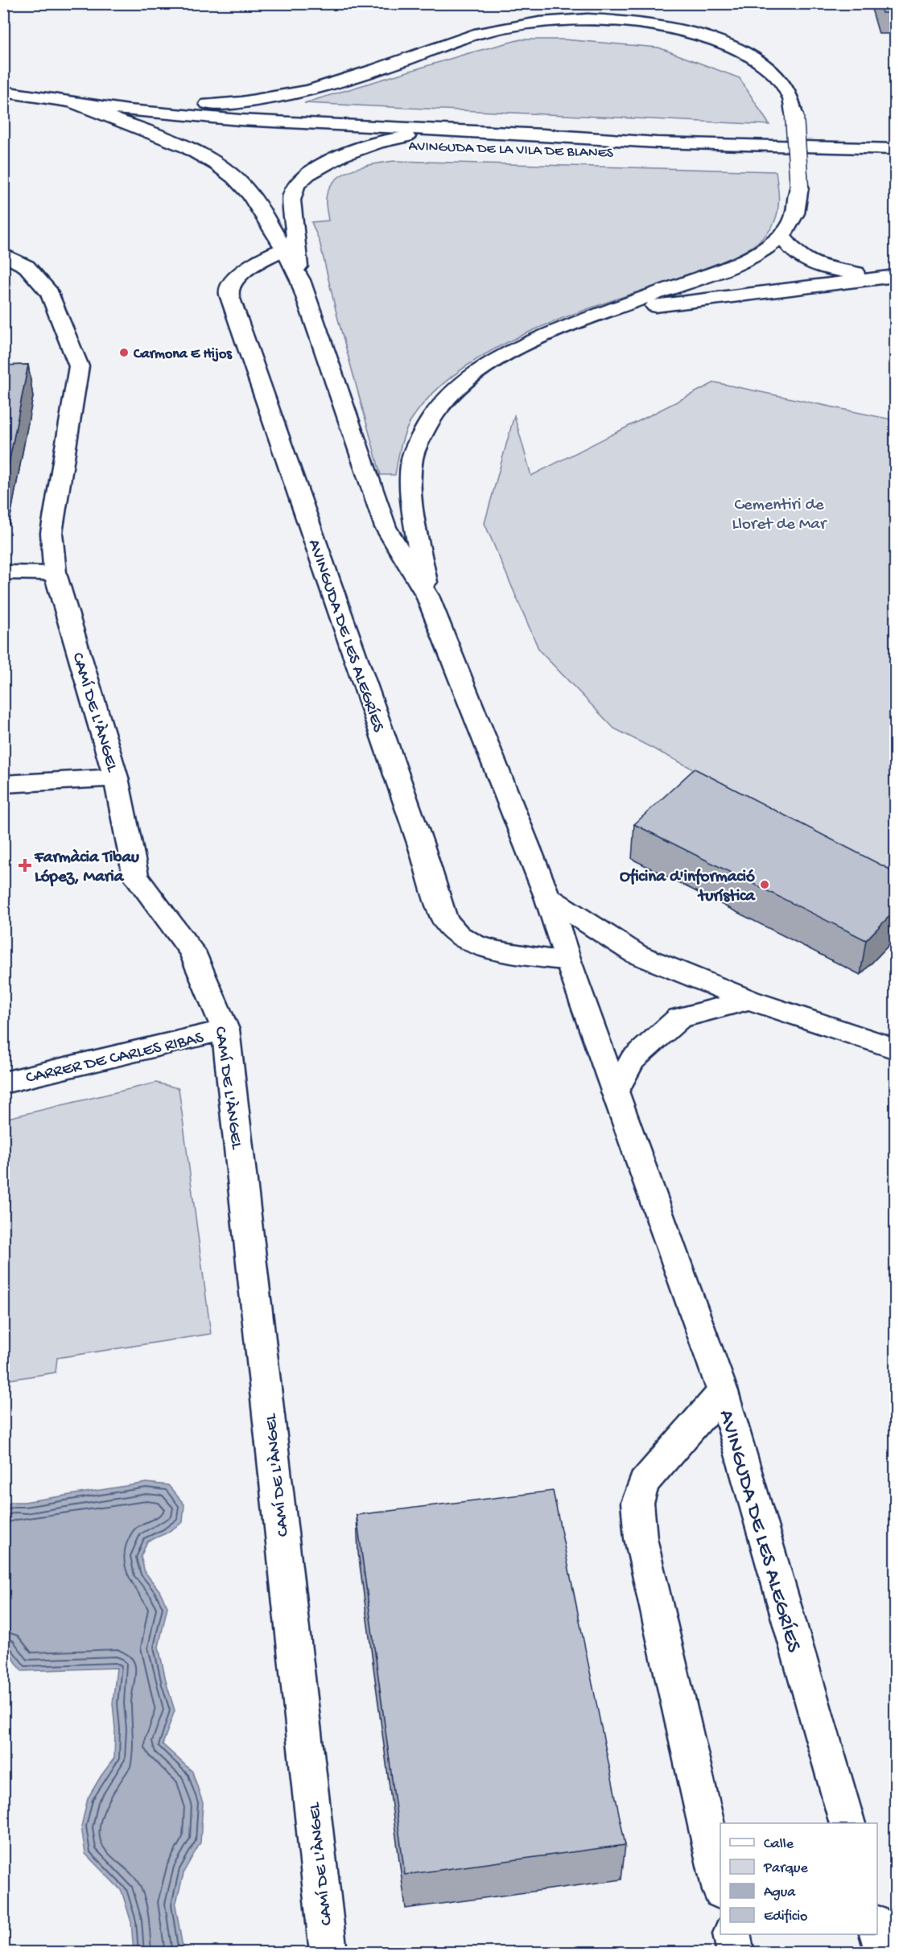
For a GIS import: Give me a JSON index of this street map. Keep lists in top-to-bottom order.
{
  "streets": {
    "main road": [
      "AVINGUDA DE LA VILA DE BLANES",
      "AVINGUDA DE LES ALEGRÍES",
      "CAMÍ DE L'ÀNGEL",
      "CARRER DE CARLES RIBAS"
    ]
  },
  "crossings": [
    ["CAMÍ DE L'ÀNGEL", "CARRER DE CARLES RIBAS"]
  ],
  "parks": ["Cementiri de Lloret de Mar"],
  "places": {
    "other": ["Carmona E Hijos", "Oficina d'informació turística"],
    "health": ["Farmàcia Tibau López, Maria"]
  },
  "legend": [
    "Calle",
    "Parque",
    "Agua",
    "Edificio"
  ]
}
